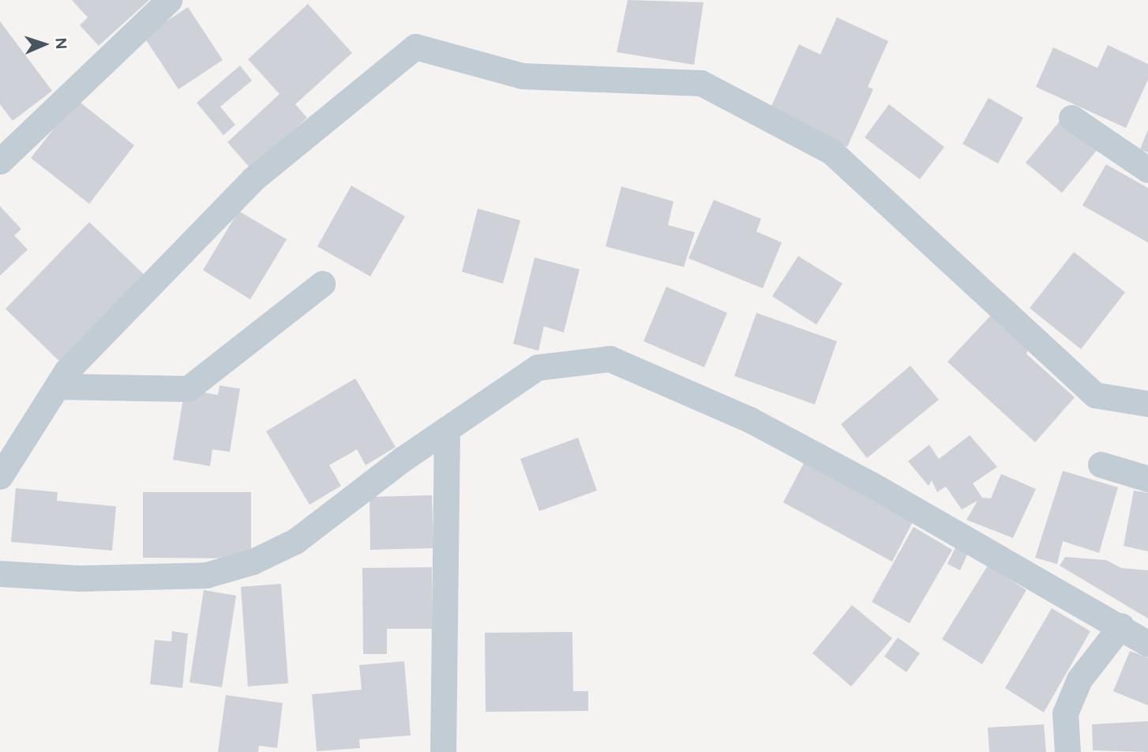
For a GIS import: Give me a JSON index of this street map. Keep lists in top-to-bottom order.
{
  "north": "right"
}
